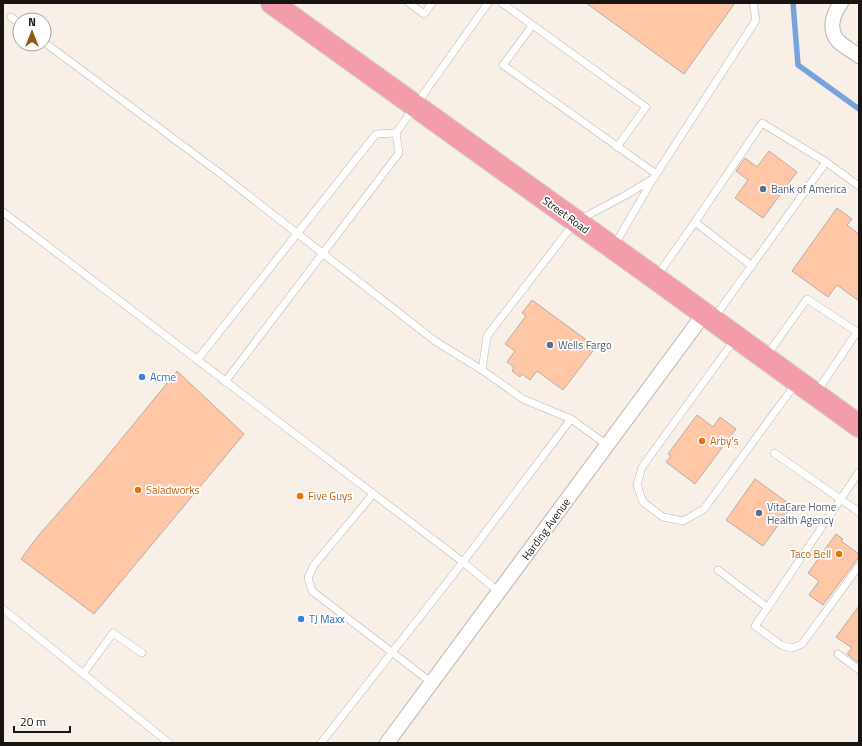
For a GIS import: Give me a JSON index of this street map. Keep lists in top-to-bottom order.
{
  "streets": {
    "main road": ["Street Road"],
    "street": ["Harding Avenue"]
  },
  "crossings": [
    ["Street Road", "Harding Avenue"]
  ],
  "places": [
    "Bank of America",
    "Wells Fargo",
    "Acme",
    "Arby's",
    "Saladworks",
    "Five Guys",
    "VitaCare Home Health Agency",
    "Taco Bell",
    "TJ Maxx"
  ],
  "scale_bar": "20 m",
  "north": "top"
}
